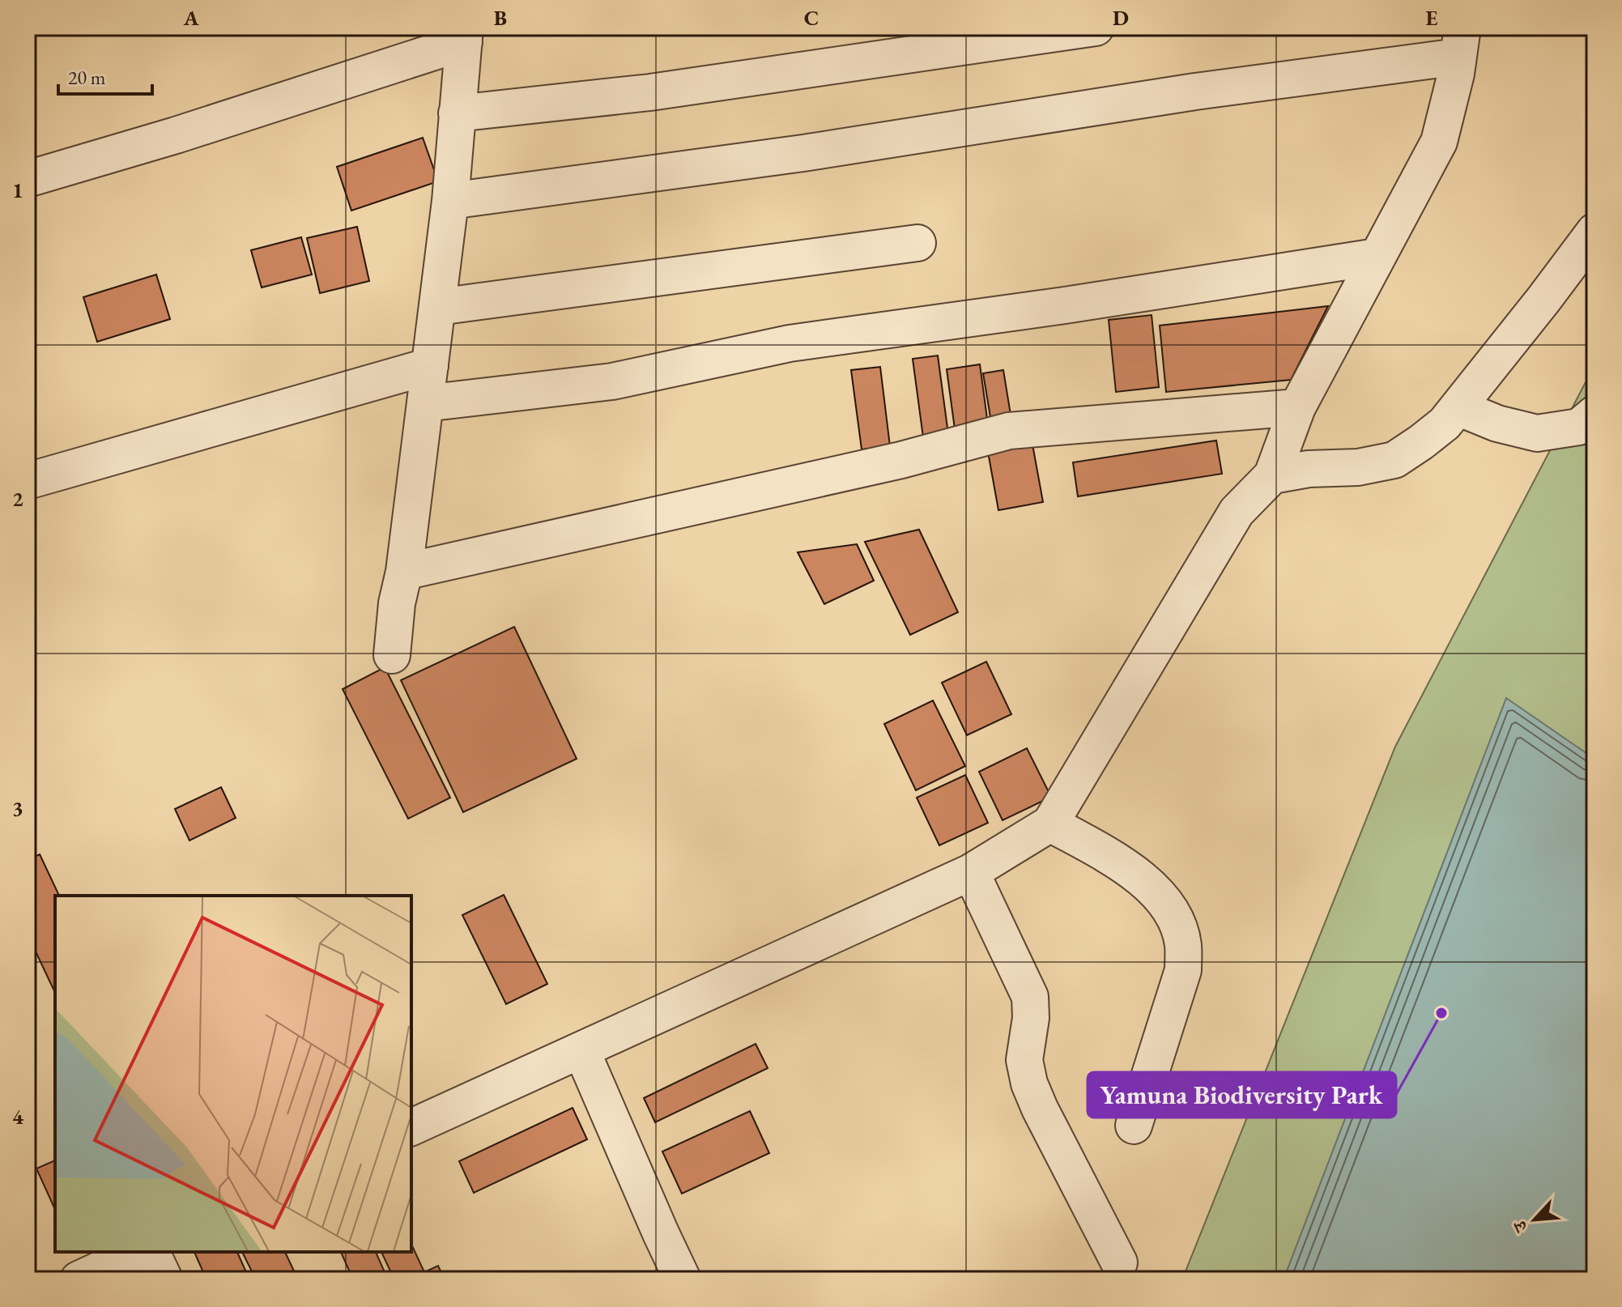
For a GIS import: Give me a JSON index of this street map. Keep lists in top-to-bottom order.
{
  "places": ["Yamuna Biodiversity Park"],
  "scale_bar": "20 m",
  "north": "bottom left",
  "grid": {
    "columns": [
      "A",
      "B",
      "C",
      "D",
      "E"
    ],
    "rows": [
      "1",
      "2",
      "3",
      "4"
    ]
  }
}
